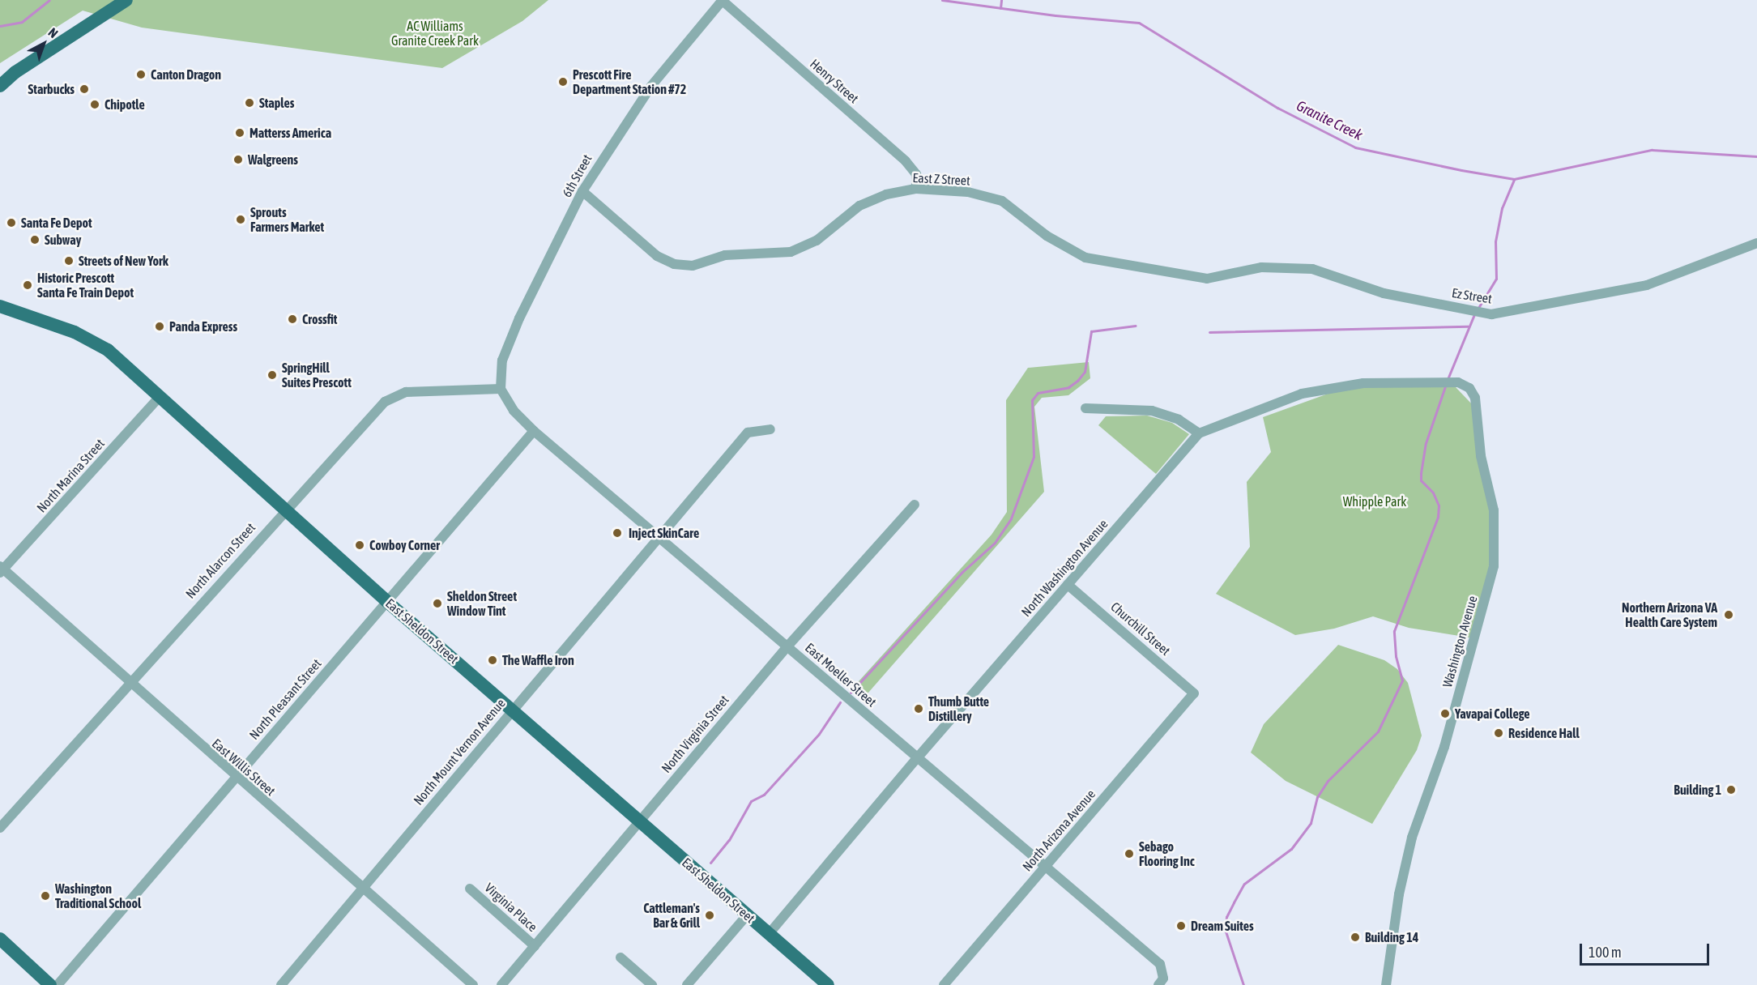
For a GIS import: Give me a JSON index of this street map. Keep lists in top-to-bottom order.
{
  "streets": {
    "main road": ["East Sheldon Street"],
    "street": [
      "Henry Street",
      "6th Street",
      "East Z Street",
      "Ez Street",
      "North Marina Street",
      "North Alarcon Street",
      "North Washington Avenue",
      "Churchill Street",
      "Washington Avenue",
      "East Moeller Street",
      "North Pleasant Street",
      "North Virginia Street",
      "North Mount Vernon Avenue",
      "East Willis Street",
      "North Arizona Avenue",
      "Virginia Place"
    ]
  },
  "crossings": [
    ["Henry Street", "6th Street"],
    ["Henry Street", "East Z Street"],
    ["6th Street", "East Z Street"],
    ["6th Street", "North Alarcon Street"],
    ["6th Street", "East Moeller Street"],
    ["East Z Street", "Ez Street"],
    ["North Marina Street", "East Sheldon Street"],
    ["North Marina Street", "East Willis Street"],
    ["North Alarcon Street", "East Sheldon Street"],
    ["North Alarcon Street", "East Moeller Street"],
    ["North Alarcon Street", "East Willis Street"],
    ["North Washington Avenue", "Churchill Street"],
    ["North Washington Avenue", "East Sheldon Street"],
    ["North Washington Avenue", "Washington Avenue"],
    ["North Washington Avenue", "East Moeller Street"],
    ["Churchill Street", "North Arizona Avenue"],
    ["East Sheldon Street", "North Pleasant Street"],
    ["East Sheldon Street", "North Virginia Street"],
    ["East Sheldon Street", "North Mount Vernon Avenue"],
    ["East Moeller Street", "North Pleasant Street"],
    ["East Moeller Street", "North Virginia Street"],
    ["East Moeller Street", "North Mount Vernon Avenue"],
    ["East Moeller Street", "North Arizona Avenue"],
    ["North Pleasant Street", "East Willis Street"],
    ["North Virginia Street", "Virginia Place"],
    ["North Mount Vernon Avenue", "East Willis Street"]
  ],
  "water": ["Granite Creek"],
  "parks": ["AC Williams Granite Creek Park", "Whipple Park"],
  "places": [
    "Canton Dragon",
    "Prescott Fire Department Station #72",
    "Starbucks",
    "Staples",
    "Chipotle",
    "Matterss America",
    "Walgreens",
    "Sprouts Farmers Market",
    "Santa Fe Depot",
    "Subway",
    "Streets of New York",
    "Historic Prescott Santa Fe Train Depot",
    "Crossfit",
    "Panda Express",
    "SpringHill Suites Prescott",
    "Inject SkinCare",
    "Cowboy Corner",
    "Sheldon Street Window Tint",
    "Northern Arizona VA Health Care System",
    "The Waffle Iron",
    "Thumb Butte Distillery",
    "Yavapai College",
    "Residence Hall",
    "Building 1",
    "Sebago Flooring Inc",
    "Washington Traditional School",
    "Cattleman's Bar & Grill",
    "Dream Suites",
    "Building 14"
  ],
  "scale_bar": "100 m",
  "north": "top right"
}
